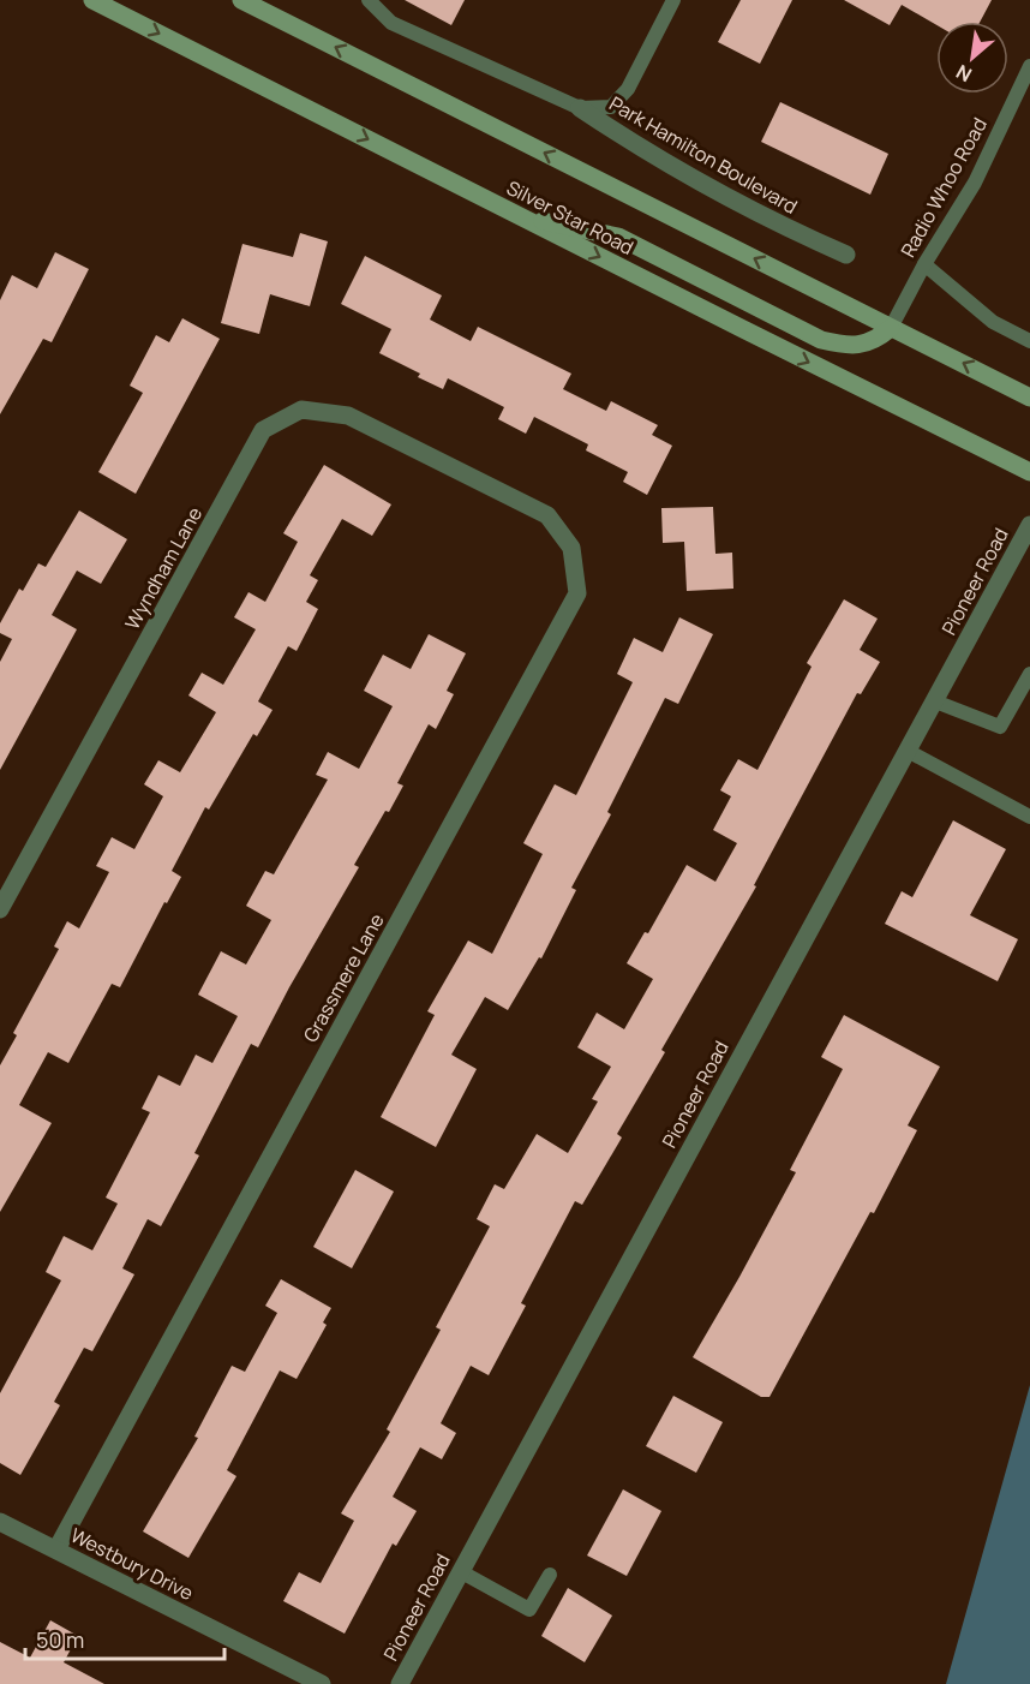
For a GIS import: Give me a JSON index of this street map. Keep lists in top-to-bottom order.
{
  "streets": {
    "main road": ["Silver Star Road"],
    "street": [
      "Park Hamilton Boulevard",
      "Wyndham Lane",
      "Pioneer Road",
      "Grassmere Lane",
      "Westbury Drive"
    ],
    "lane": ["Radio Whoo Road"]
  },
  "crossings": [
    ["Wyndham Lane", "Grassmere Lane"],
    ["Grassmere Lane", "Westbury Drive"]
  ],
  "scale_bar": "50 m",
  "north": "bottom left"
}
